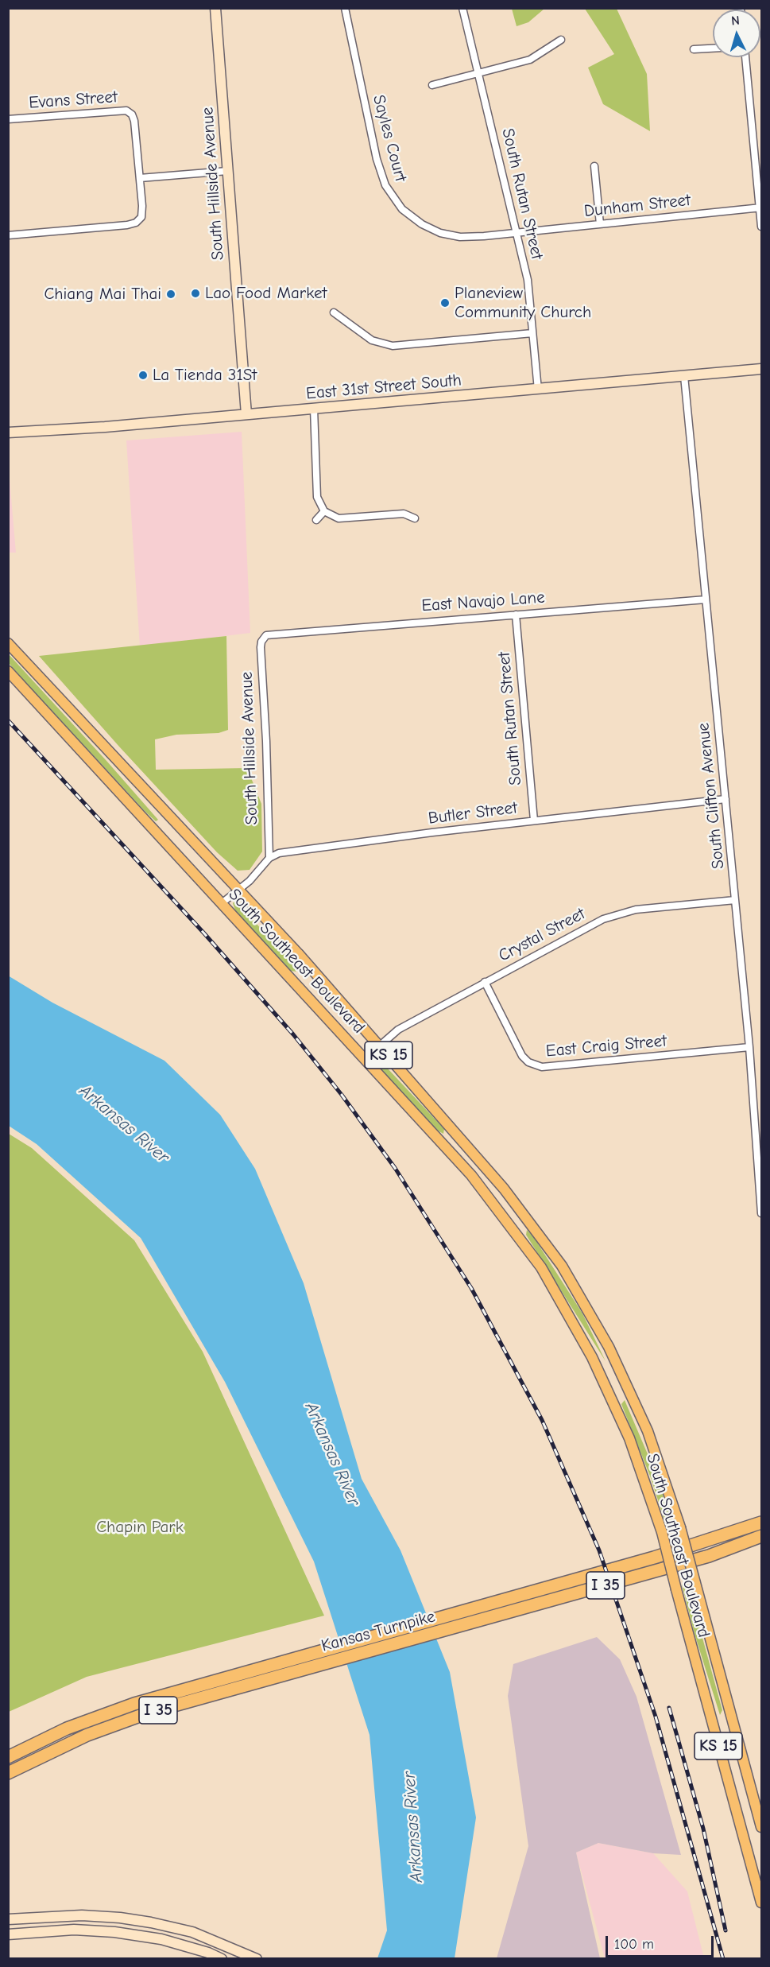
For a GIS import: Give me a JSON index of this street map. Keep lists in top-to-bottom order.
{
  "streets": {
    "highway": ["I 35", "Kansas Turnpike"],
    "main road": ["South Southeast Boulevard", "KS 15"],
    "street": [
      "Evans Street",
      "Sayles Court",
      "South Hillside Avenue",
      "South Rutan Street",
      "Dunham Street",
      "East 31st Street South",
      "East Navajo Lane",
      "South Clifton Avenue",
      "Butler Street",
      "Crystal Street",
      "East Craig Street"
    ]
  },
  "crossings": [
    ["Sayles Court", "South Rutan Street"],
    ["Sayles Court", "Dunham Street"],
    ["South Hillside Avenue", "East 31st Street South"],
    ["South Hillside Avenue", "East Navajo Lane"],
    ["South Hillside Avenue", "Butler Street"],
    ["South Rutan Street", "Dunham Street"],
    ["South Rutan Street", "East 31st Street South"],
    ["South Rutan Street", "East Navajo Lane"],
    ["South Rutan Street", "Butler Street"],
    ["East 31st Street South", "South Clifton Avenue"],
    ["East Navajo Lane", "South Clifton Avenue"],
    ["South Clifton Avenue", "Butler Street"],
    ["South Clifton Avenue", "Crystal Street"],
    ["South Clifton Avenue", "East Craig Street"],
    ["Crystal Street", "South Southeast Boulevard"],
    ["Crystal Street", "East Craig Street"]
  ],
  "water": ["Arkansas River"],
  "parks": ["Chapin Park"],
  "places": [
    "Lao Food Market",
    "Chiang Mai Thai",
    "Planeview Community Church",
    "La Tienda 31St"
  ],
  "scale_bar": "100 m",
  "north": "top"
}
